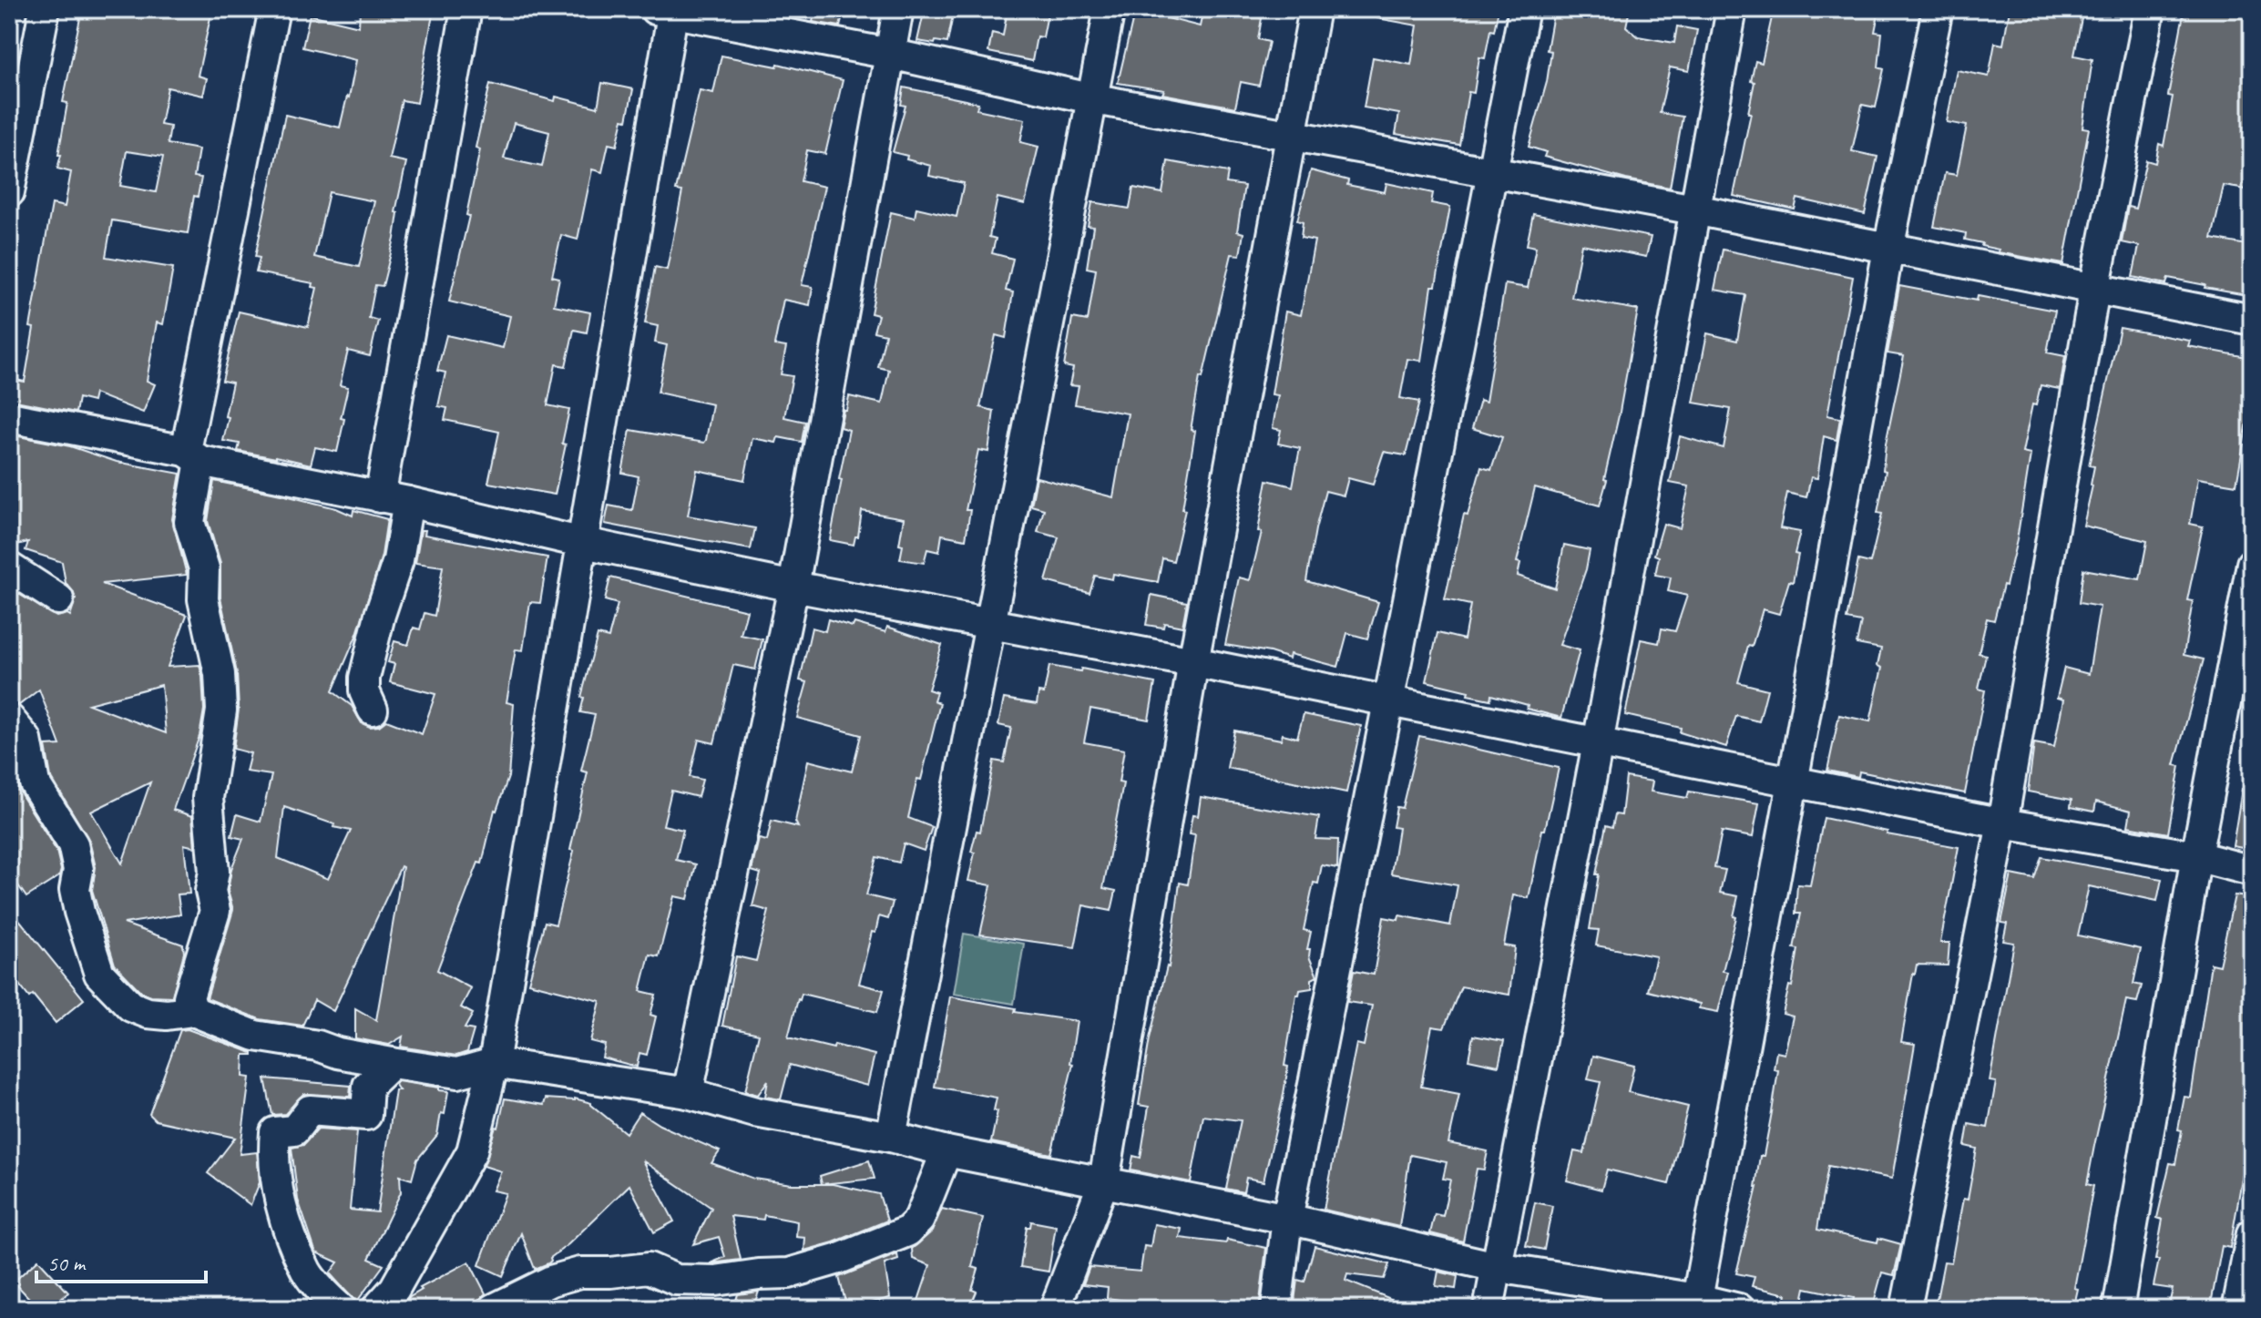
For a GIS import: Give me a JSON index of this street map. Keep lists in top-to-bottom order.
{
  "scale_bar": "50 m"
}
